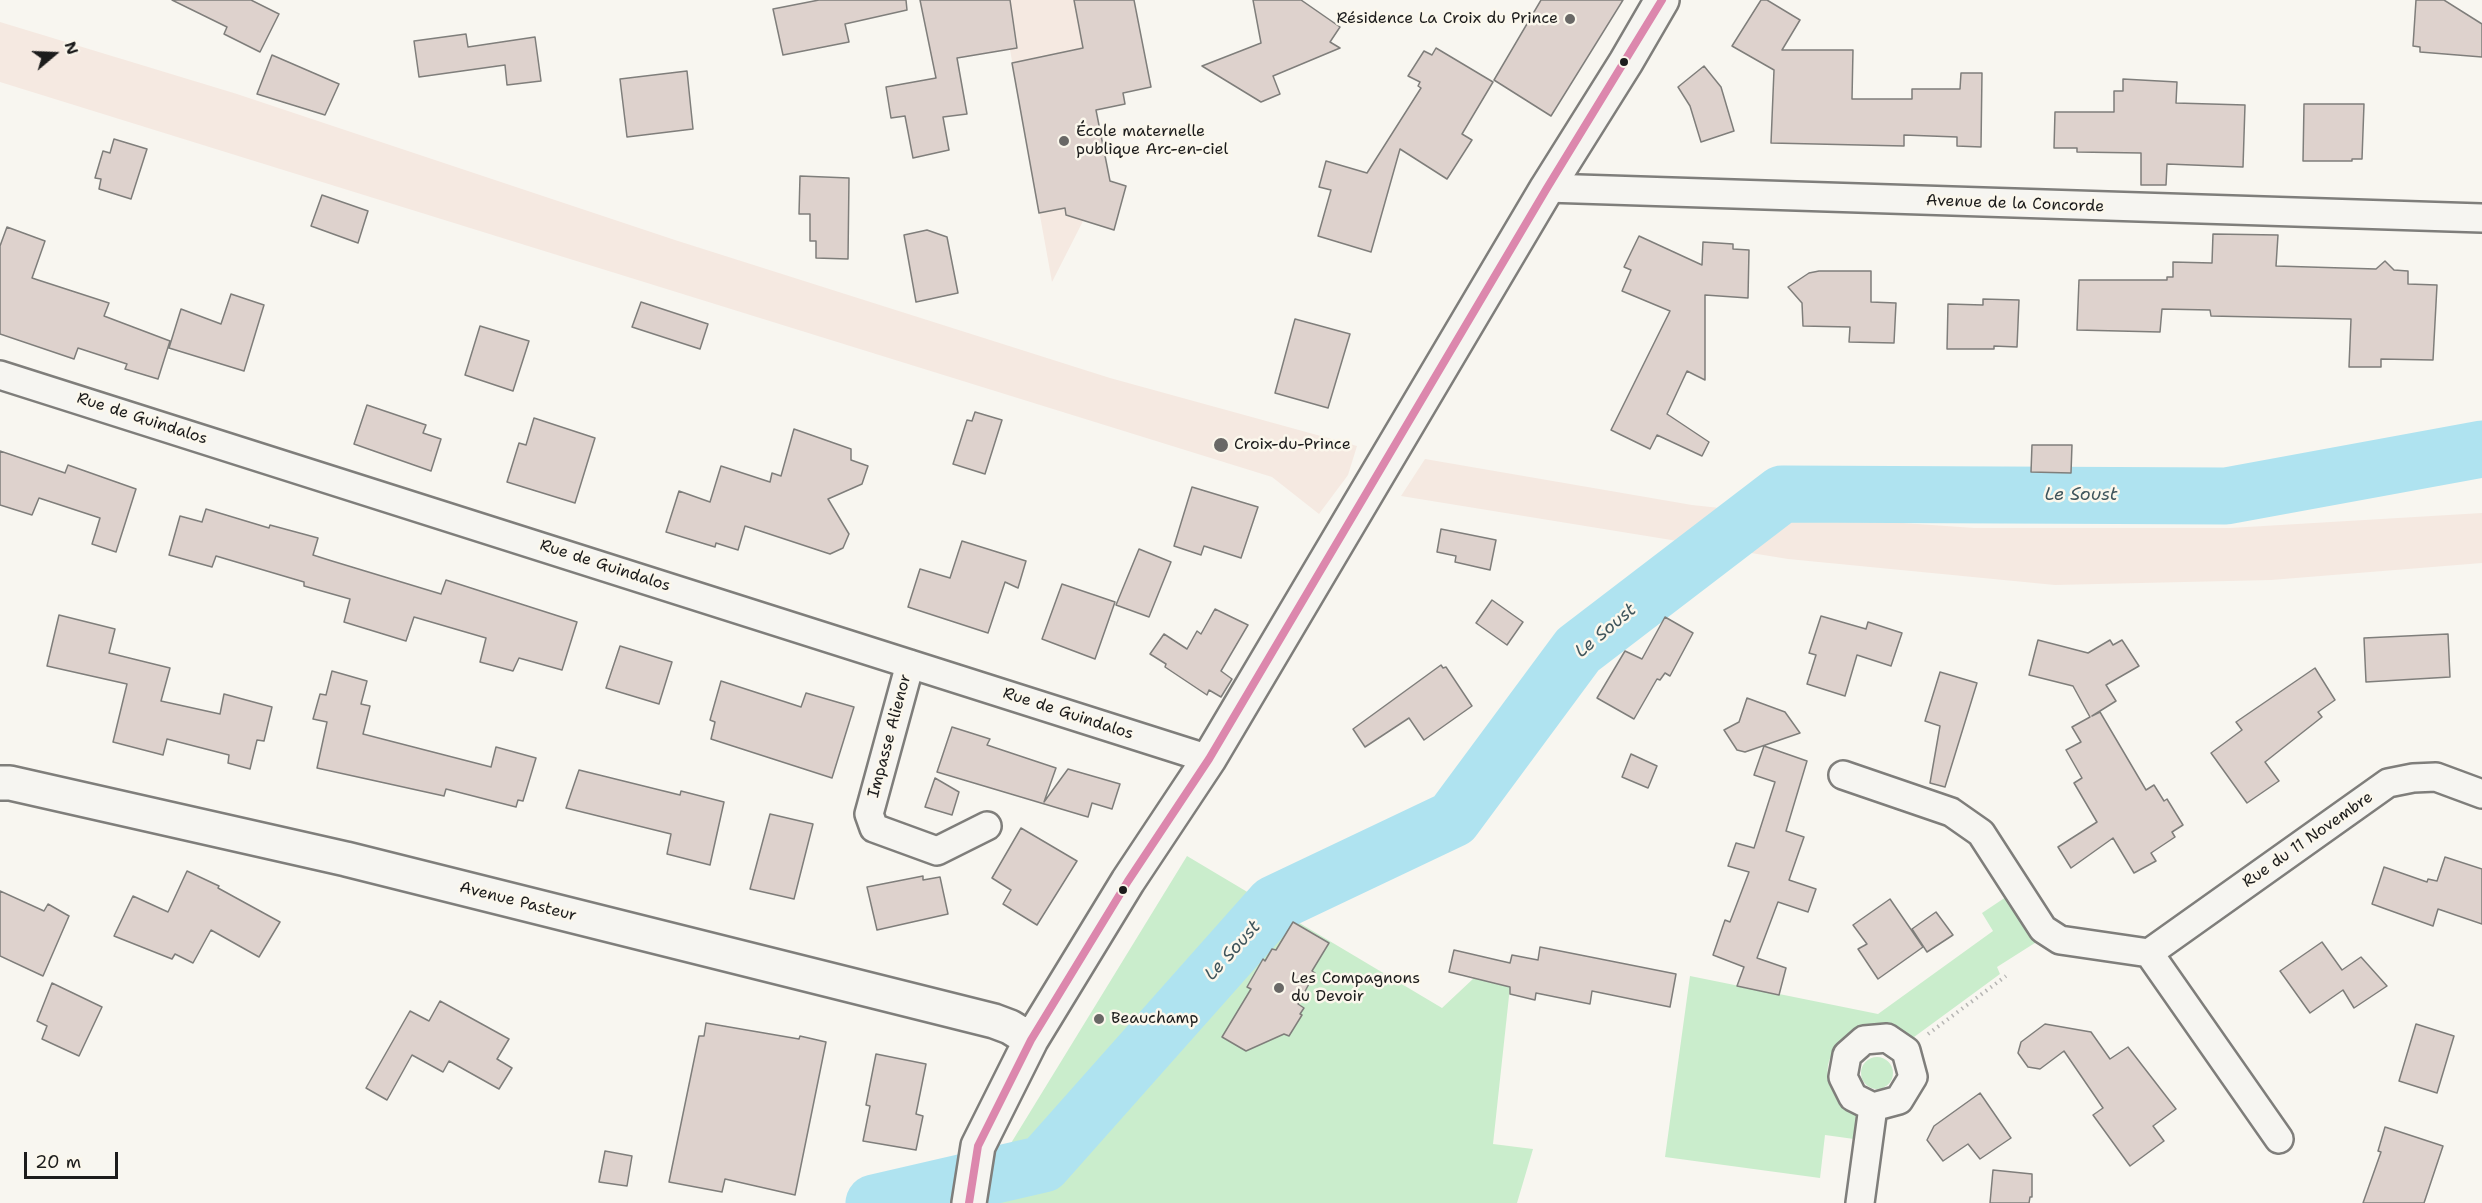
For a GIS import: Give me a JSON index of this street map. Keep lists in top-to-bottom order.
{
  "streets": {
    "street": [
      "Avenue de la Concorde",
      "Rue de Guindalos",
      "Impasse Alienor",
      "Rue du 11 Novembre",
      "Avenue Pasteur"
    ]
  },
  "crossings": [
    ["Rue de Guindalos", "Impasse Alienor"]
  ],
  "water": ["Le Soust"],
  "places": [
    "Résidence La Croix du Prince",
    "École maternelle publique Arc-en-ciel",
    "Croix-du-Prince",
    "Les Compagnons du Devoir",
    "Beauchamp"
  ],
  "scale_bar": "20 m",
  "north": "right"
}
